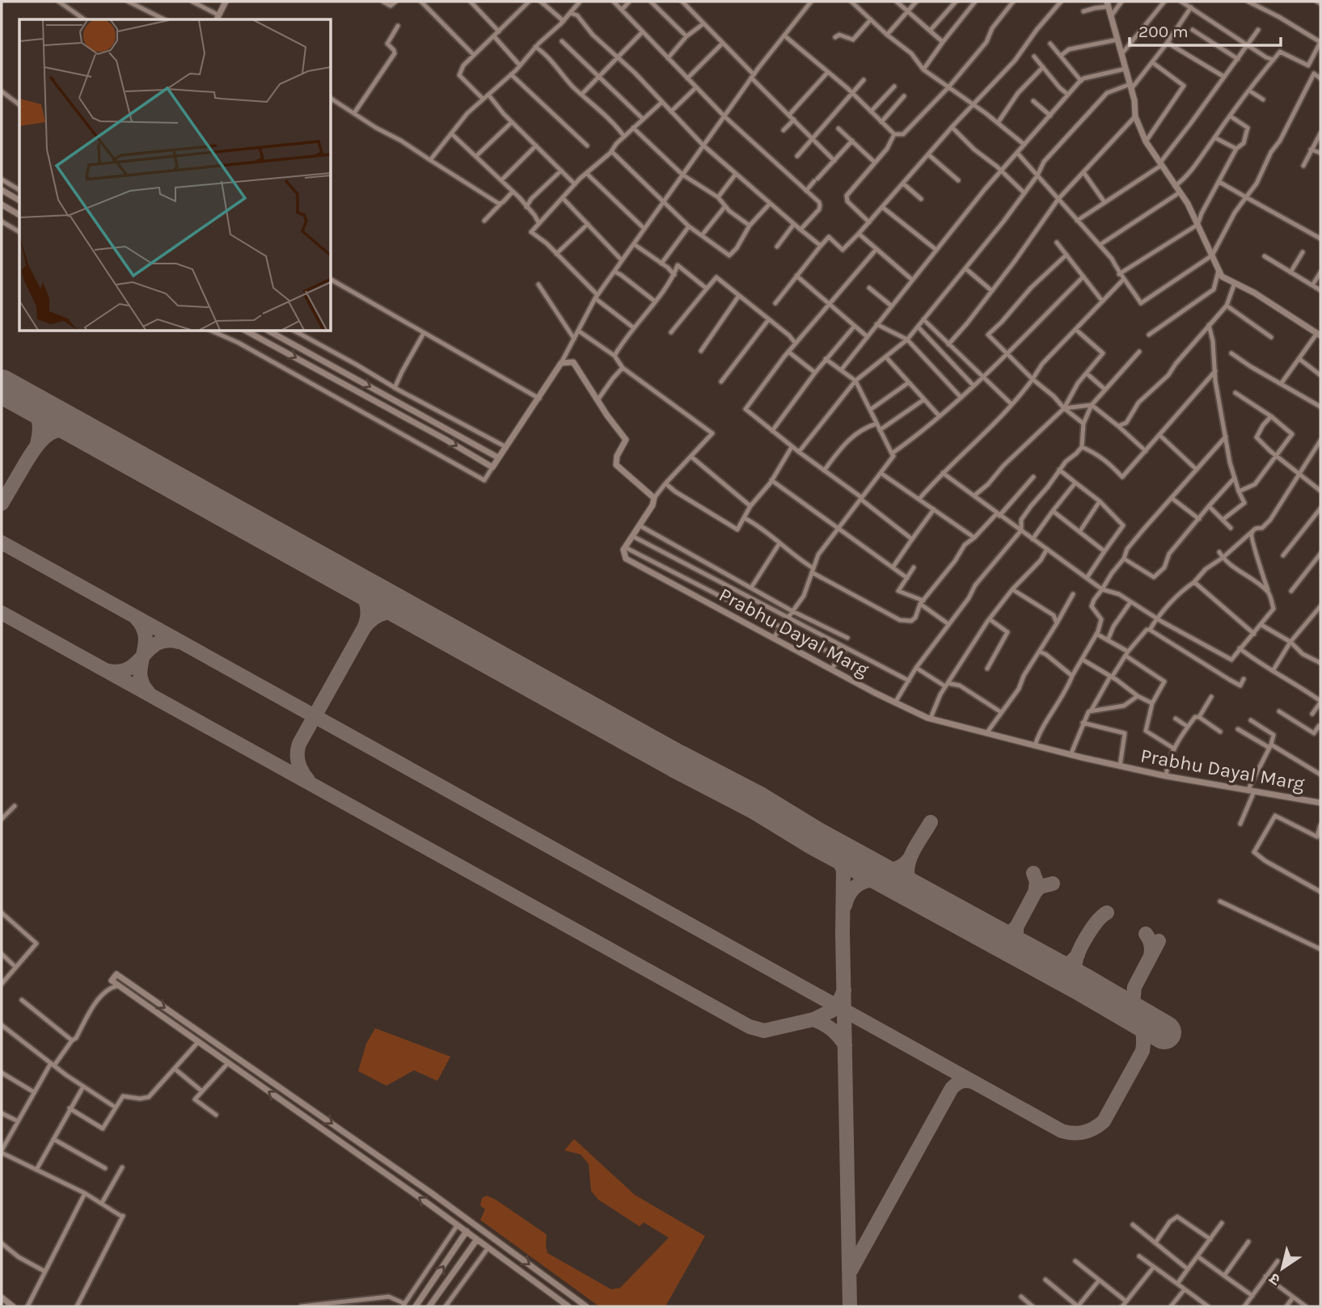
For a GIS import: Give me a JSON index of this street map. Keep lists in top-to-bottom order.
{
  "streets": {
    "street": ["Prabhu Dayal Marg"]
  },
  "scale_bar": "200 m",
  "north": "bottom left"
}
